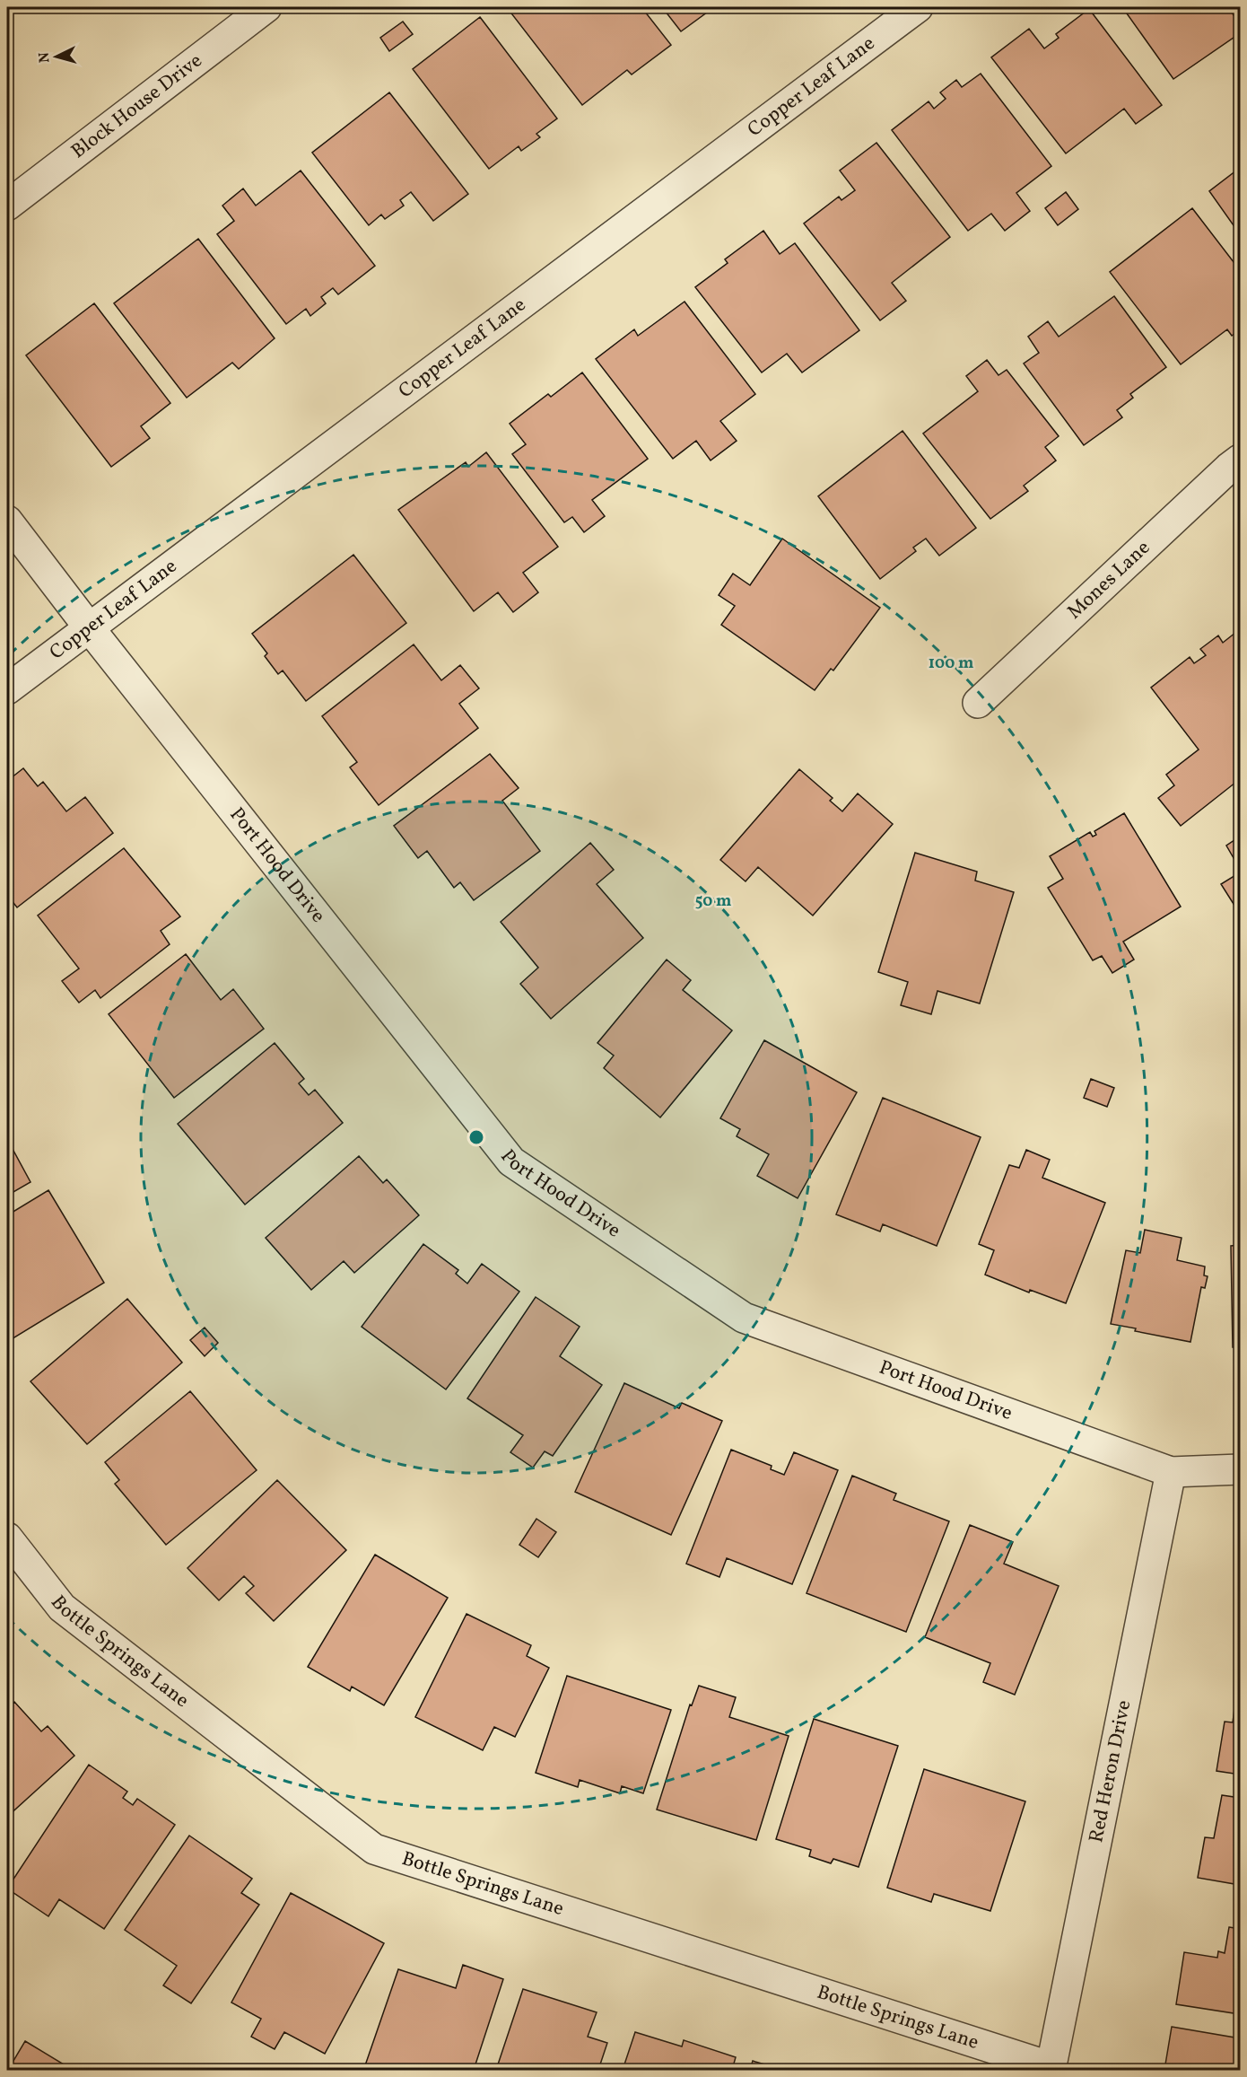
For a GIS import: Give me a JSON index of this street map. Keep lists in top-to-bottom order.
{
  "streets": {
    "street": [
      "Copper Leaf Lane",
      "Block House Drive",
      "Mones Lane",
      "Port Hood Drive",
      "Bottle Springs Lane",
      "Red Heron Drive"
    ]
  },
  "crossings": [
    ["Copper Leaf Lane", "Port Hood Drive"],
    ["Port Hood Drive", "Red Heron Drive"],
    ["Bottle Springs Lane", "Red Heron Drive"]
  ],
  "north": "left",
  "rings": ["100 m", "50 m"]
}
